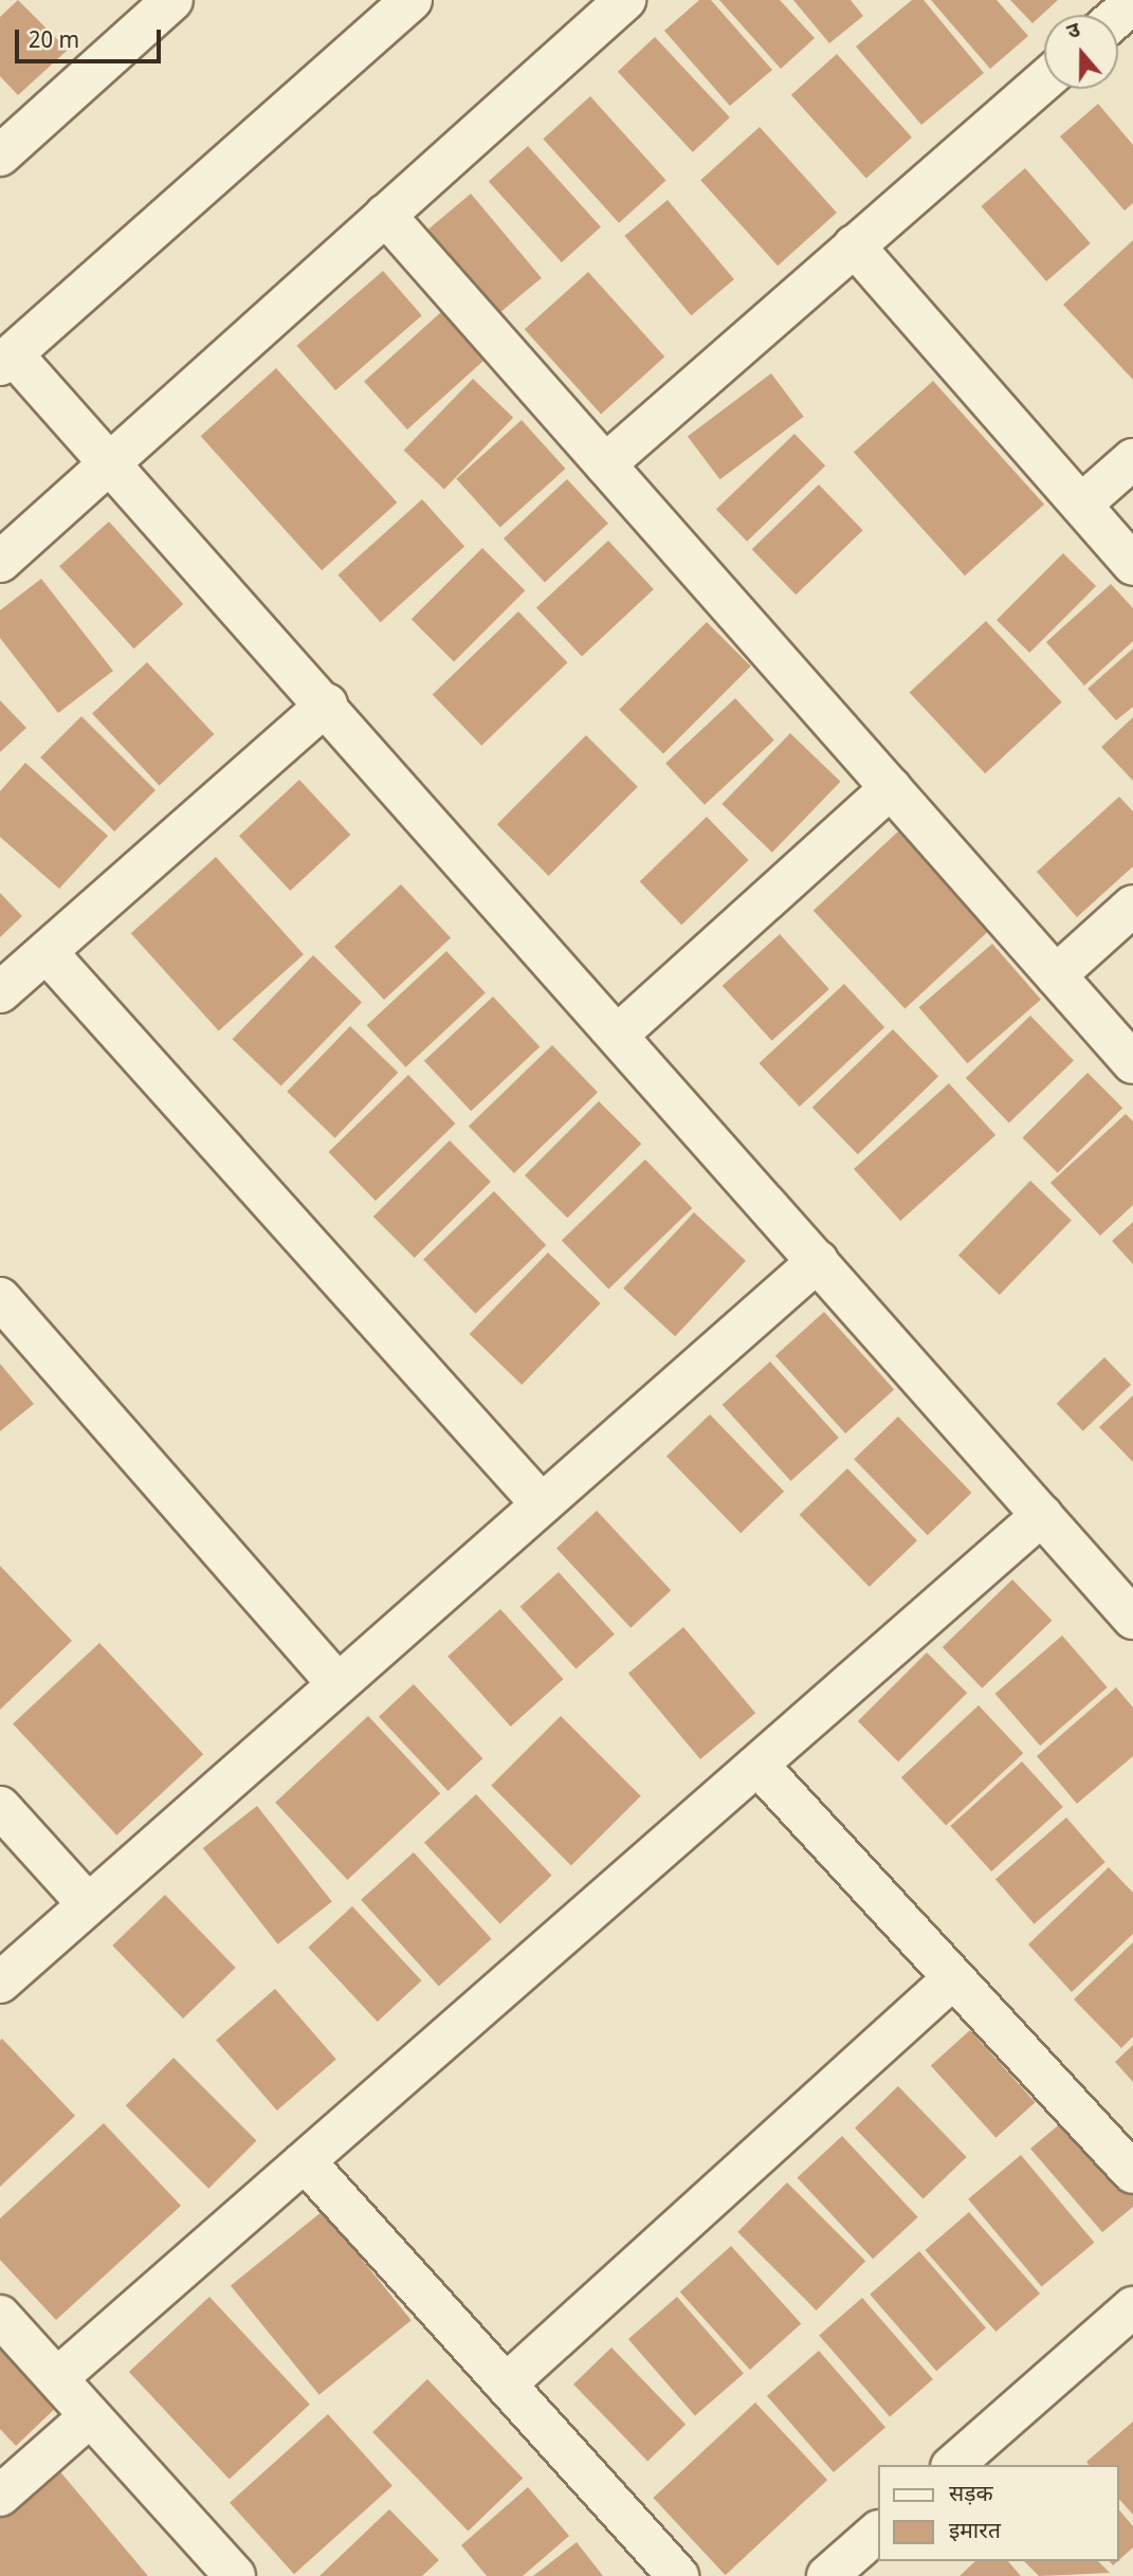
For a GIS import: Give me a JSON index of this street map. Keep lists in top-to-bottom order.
{
  "legend": ["सड़क", "इमारत"],
  "scale_bar": "20 m",
  "north": "top"
}
